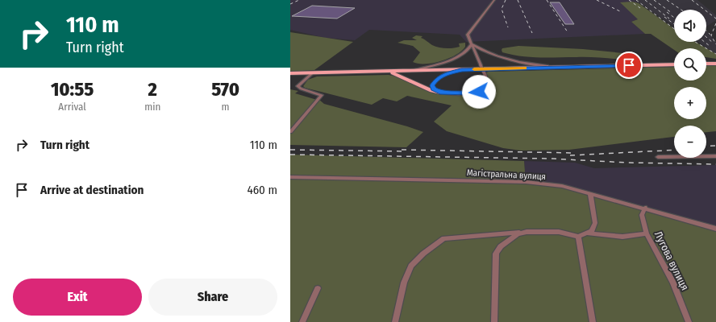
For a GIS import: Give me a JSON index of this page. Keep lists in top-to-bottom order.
{
  "streets": {
    "street": ["Магістральна вулиця", "Лугова вулиця"]
  },
  "crossings": [
    ["Магістральна вулиця", "Лугова вулиця"]
  ],
  "page": {
    "turn": ["110 m", "Turn right"],
    "map_buttons": ["+", "−"],
    "eta": [
      "10:55",
      "Arrival",
      "2",
      "min",
      "570",
      "m"
    ],
    "list": [
      {
        "name": "Turn right",
        "value": "110 m"
      },
      {
        "name": "Arrive at destination",
        "value": "460 m"
      }
    ],
    "buttons": ["Exit", "Share"]
  }
}
